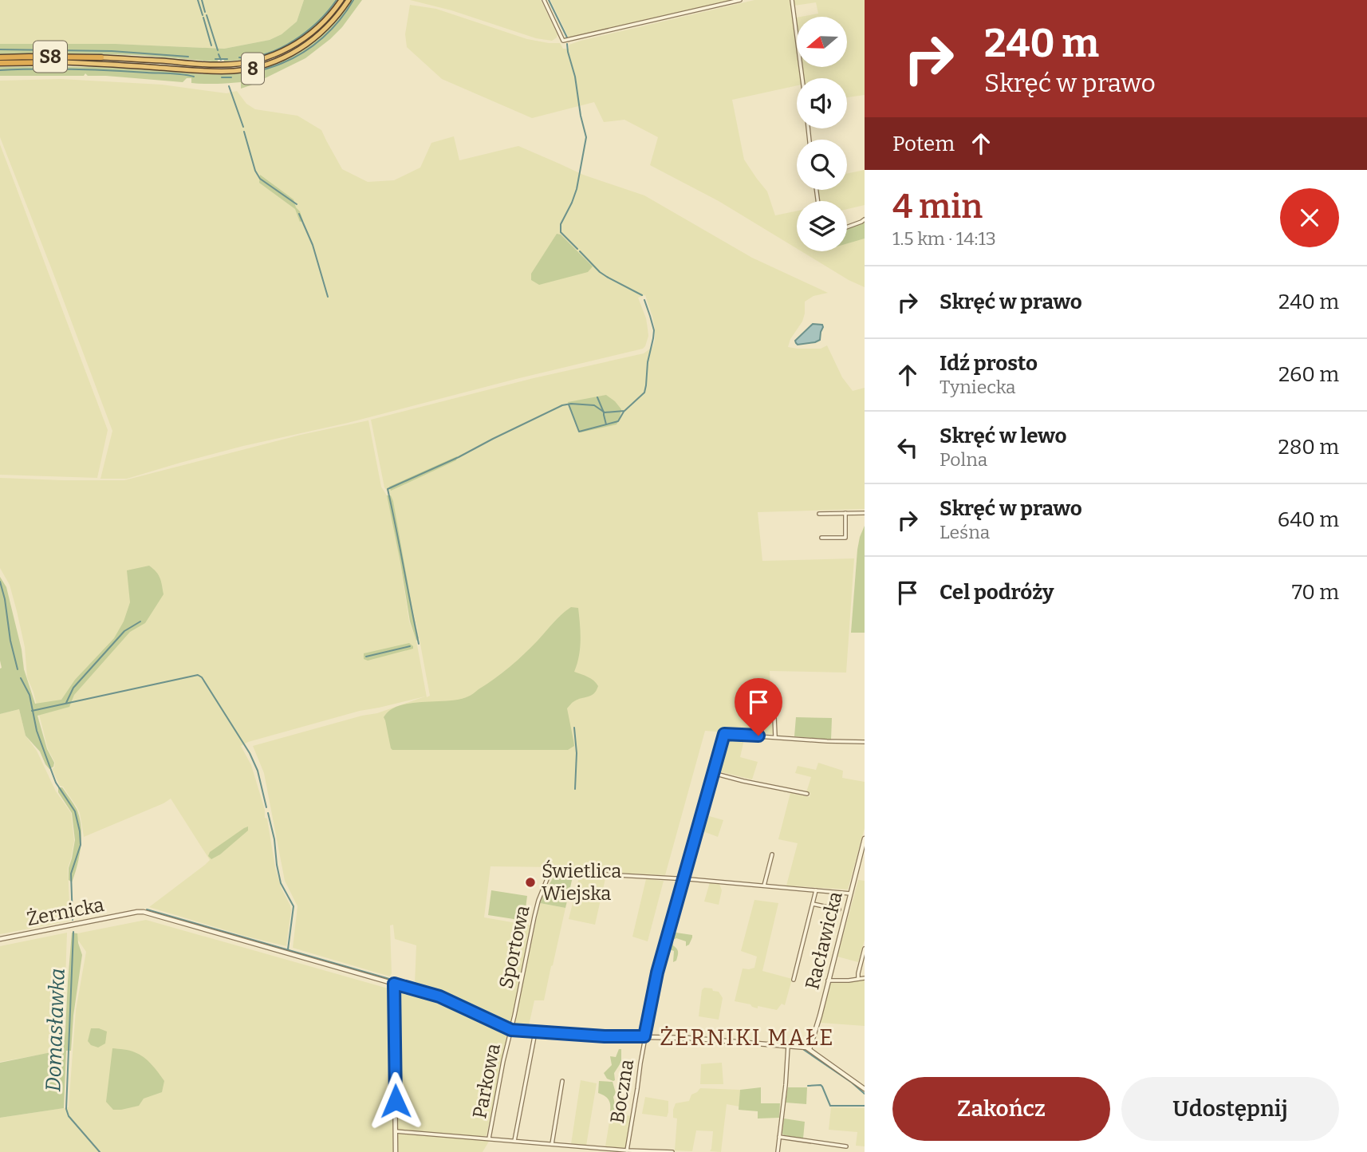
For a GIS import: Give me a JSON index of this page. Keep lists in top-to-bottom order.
{
  "streets": {
    "highway": ["S8", "8"],
    "street": [
      "Żernicka",
      "Racławicka",
      "Sportowa",
      "Parkowa",
      "Boczna"
    ]
  },
  "crossings": [
    ["S8", "8"],
    ["Sportowa", "Parkowa"],
    ["Sportowa", "Boczna"]
  ],
  "districts": ["ŻERNIKI MAŁE"],
  "water": ["Domasławka"],
  "places": ["Świetlica Wiejska"],
  "north": "left",
  "page": {
    "turn": ["240 m", "Skręć w prawo"],
    "then": "Potem",
    "heading": ["4 min", "1.5 km · 14:13"],
    "list": [
      {
        "name": "Skręć w prawo",
        "value": "240 m"
      },
      {
        "name": "Idź prosto",
        "note": "Tyniecka",
        "value": "260 m"
      },
      {
        "name": "Skręć w lewo",
        "note": "Polna",
        "value": "280 m"
      },
      {
        "name": "Skręć w prawo",
        "note": "Leśna",
        "value": "640 m"
      },
      {
        "name": "Cel podróży",
        "value": "70 m"
      }
    ],
    "buttons": ["Zakończ", "Udostępnij"]
  }
}
